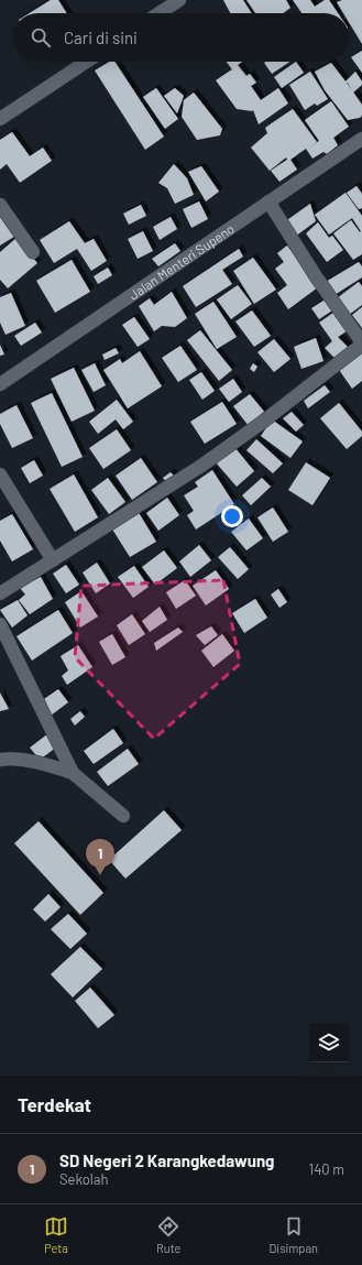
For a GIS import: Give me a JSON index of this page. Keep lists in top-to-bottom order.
{
  "streets": {
    "street": ["Jalan Menteri Supeno"]
  },
  "page": {
    "search": "Cari di sini",
    "pins": "1",
    "heading": "Terdekat",
    "list": [
      {
        "mark": "1",
        "name": "SD Negeri 2 Karangkedawung",
        "note": "Sekolah",
        "value": "140 m"
      }
    ],
    "nav": ["Peta", "Rute", "Disimpan"]
  }
}
